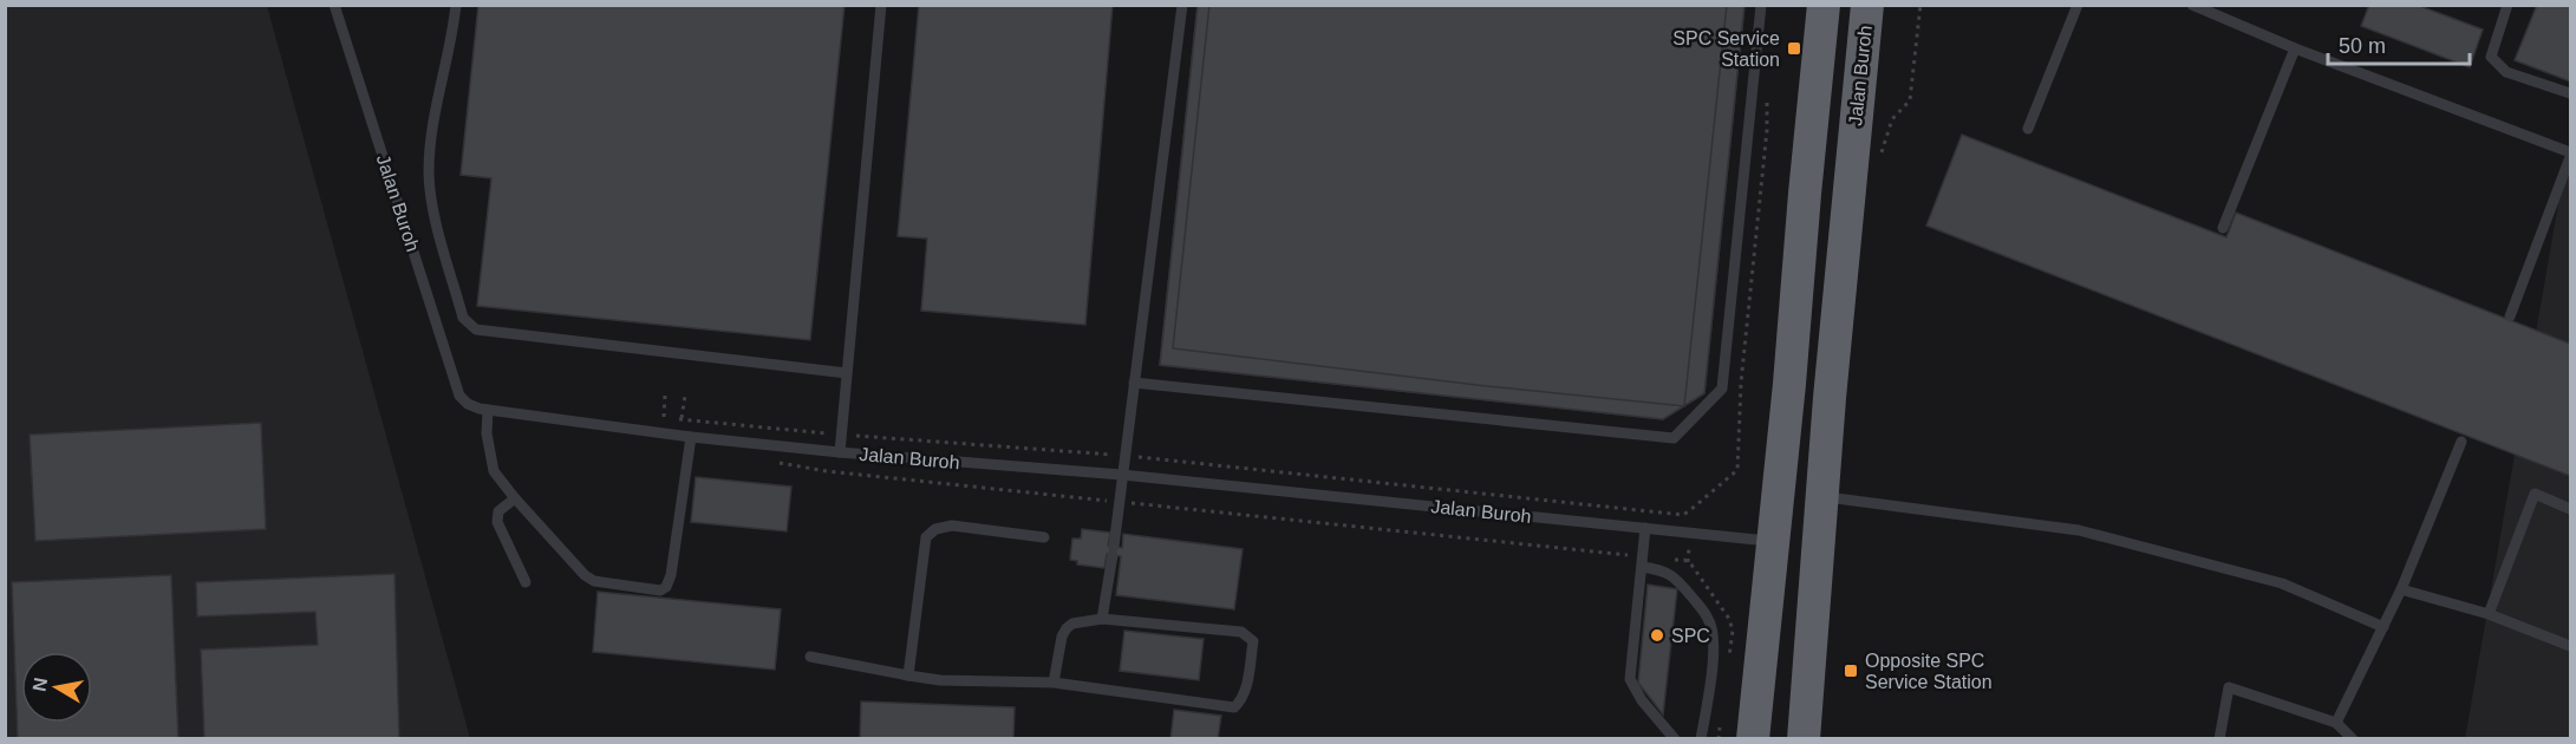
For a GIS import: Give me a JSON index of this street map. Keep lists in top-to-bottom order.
{
  "streets": {
    "highway": ["Jalan Buroh"]
  },
  "places": {
    "transit": ["SPC Service Station", "Opposite SPC Service Station"],
    "other": ["SPC"]
  },
  "scale_bar": "50 m",
  "north": "left"
}
